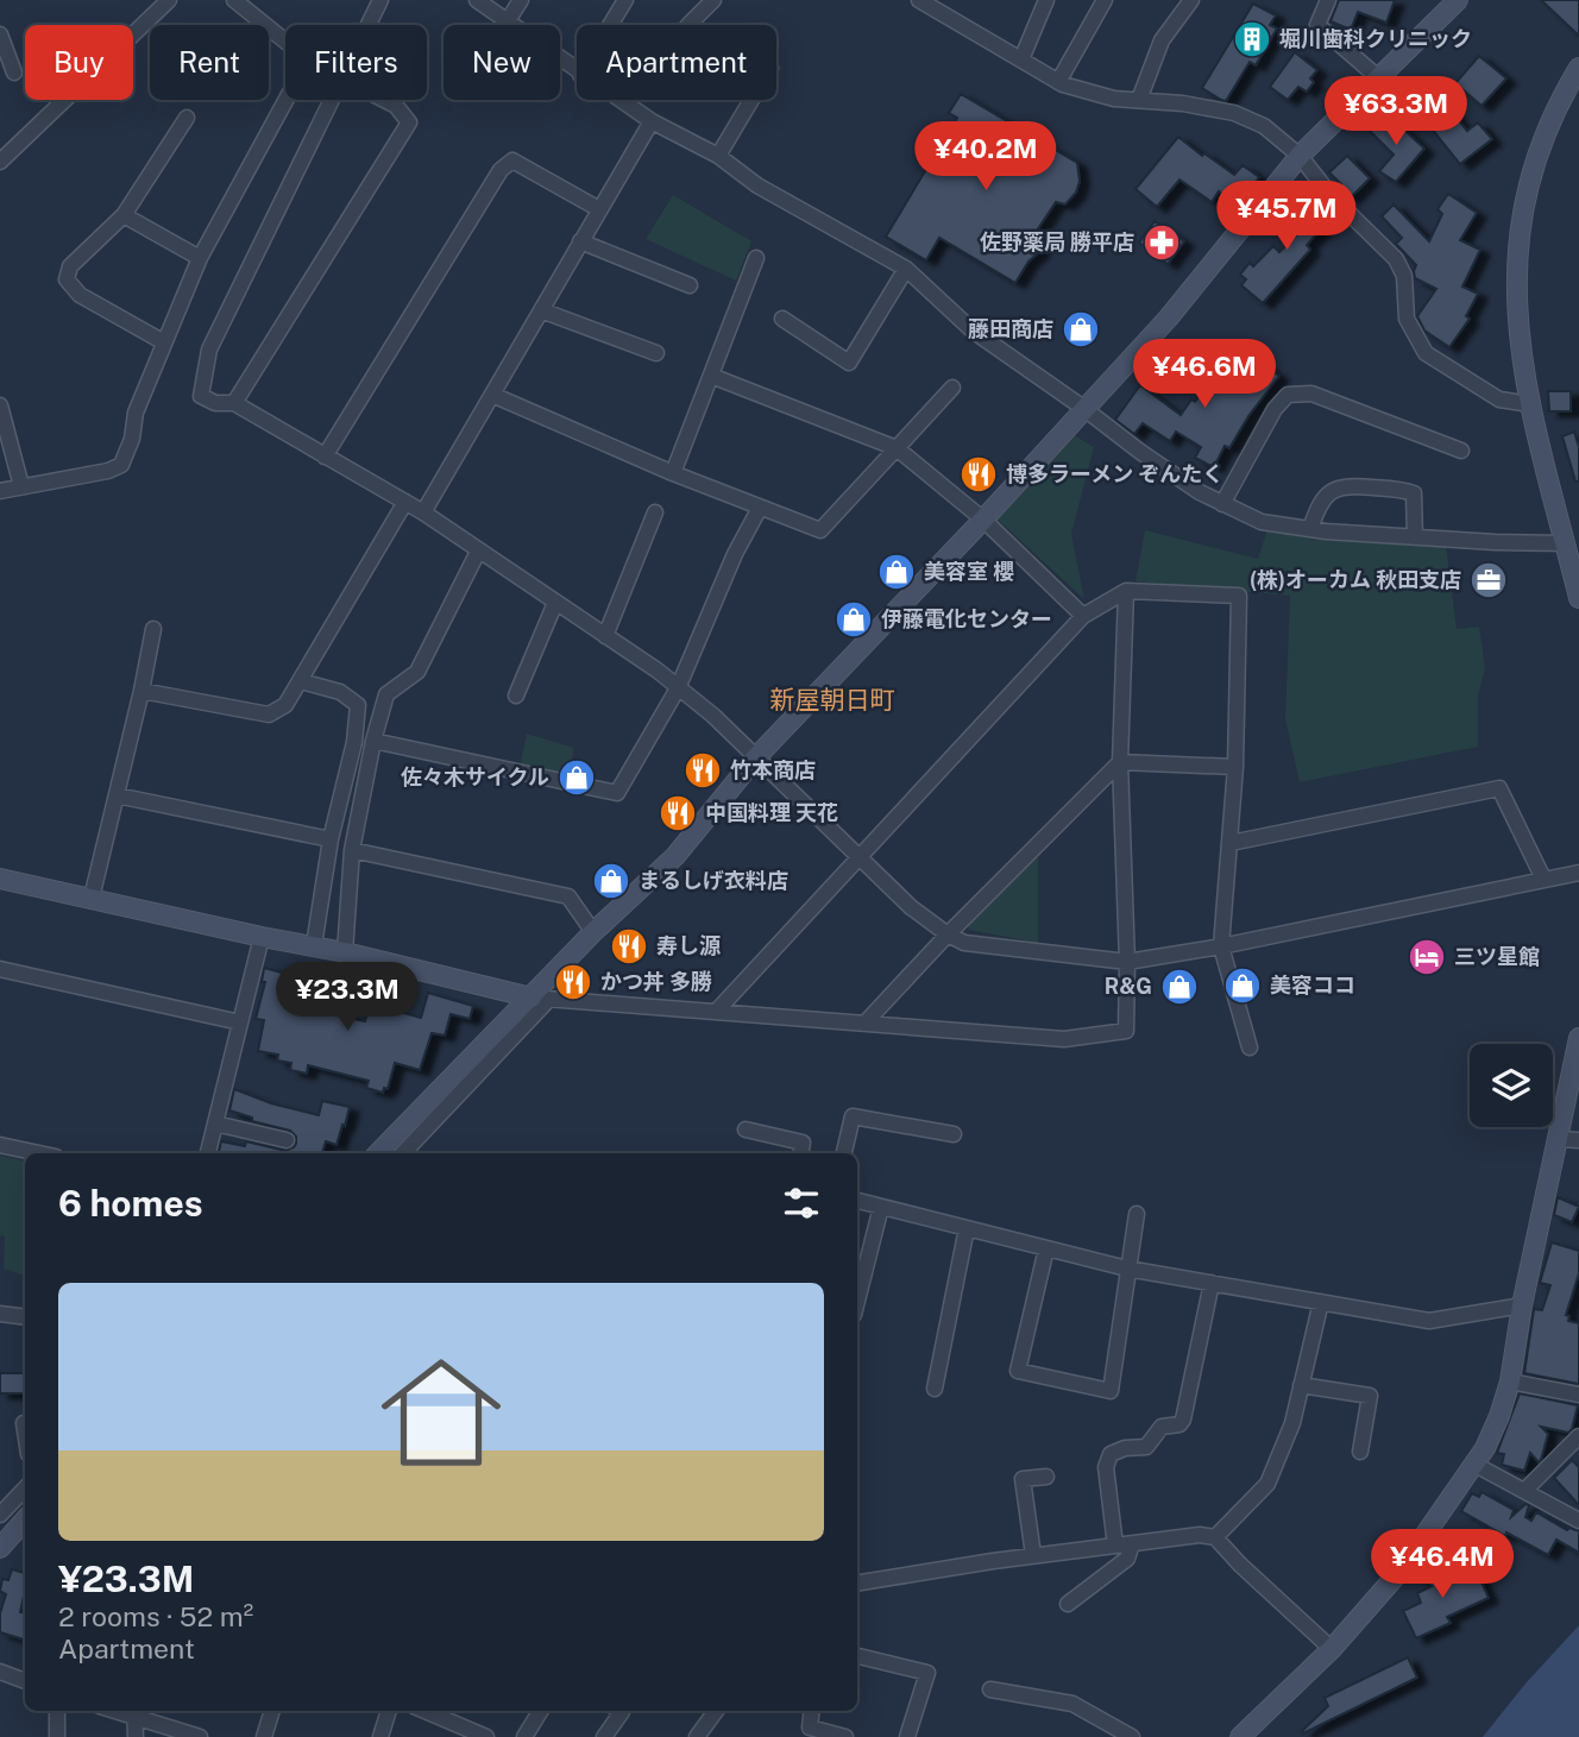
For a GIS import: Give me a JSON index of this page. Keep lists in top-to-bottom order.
{
  "districts": ["新屋朝日町"],
  "places": {
    "building": ["堀川歯科クリニック"],
    "pharmacy": ["佐野薬局 勝平店"],
    "shop": [
      "藤田商店",
      "美容室 櫻",
      "伊藤電化センター",
      "佐々木サイクル",
      "まるしげ衣料店",
      "美容ココ",
      "R&G"
    ],
    "restaurant": [
      "博多ラーメン ぞんたく",
      "竹本商店",
      "中国料理 天花",
      "寿し源",
      "かつ丼 多勝"
    ],
    "office": ["(株)オーカム 秋田支店"],
    "hotel": ["三ツ星館"]
  },
  "page": {
    "chip": [
      "Buy",
      "Rent",
      "Filters",
      "New",
      "Apartment"
    ],
    "price": [
      "¥63.3M",
      "¥40.2M",
      "¥45.7M",
      "¥46.6M",
      "¥23.3M",
      "¥46.4M"
    ],
    "heading": "6 homes",
    "list": [
      {
        "name": "¥23.3M",
        "note": "2 rooms · 52 m² · Apartment"
      }
    ]
  }
}
